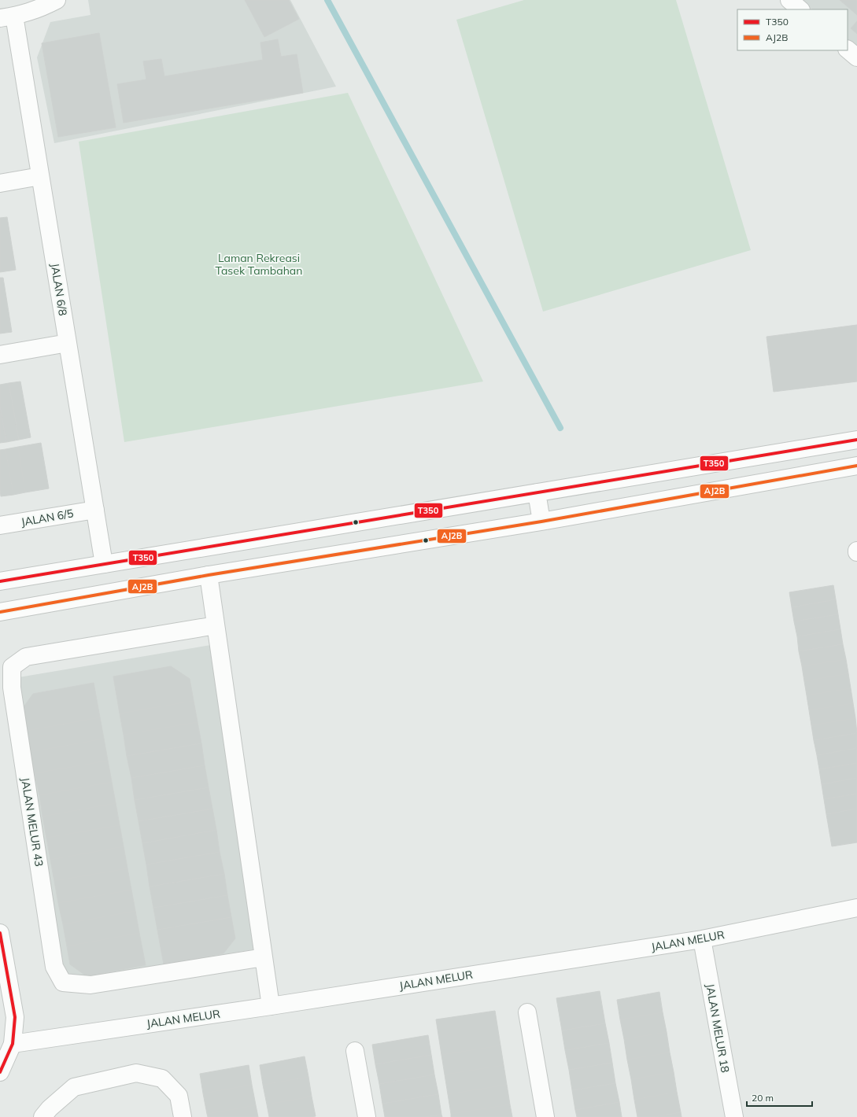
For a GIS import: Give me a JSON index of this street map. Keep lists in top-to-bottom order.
{
  "streets": {
    "street": [
      "JALAN 6/8",
      "JALAN 6/5",
      "JALAN MELUR 43",
      "JALAN MELUR",
      "JALAN MELUR 18"
    ]
  },
  "crossings": [
    ["JALAN 6/8", "JALAN 6/5"],
    ["JALAN MELUR", "JALAN MELUR 18"]
  ],
  "parks": ["Laman Rekreasi Tasek Tambahan"],
  "lines": ["transit line T350", "transit line AJ2B"],
  "legend": ["T350", "AJ2B"],
  "scale_bar": "20 m"
}
